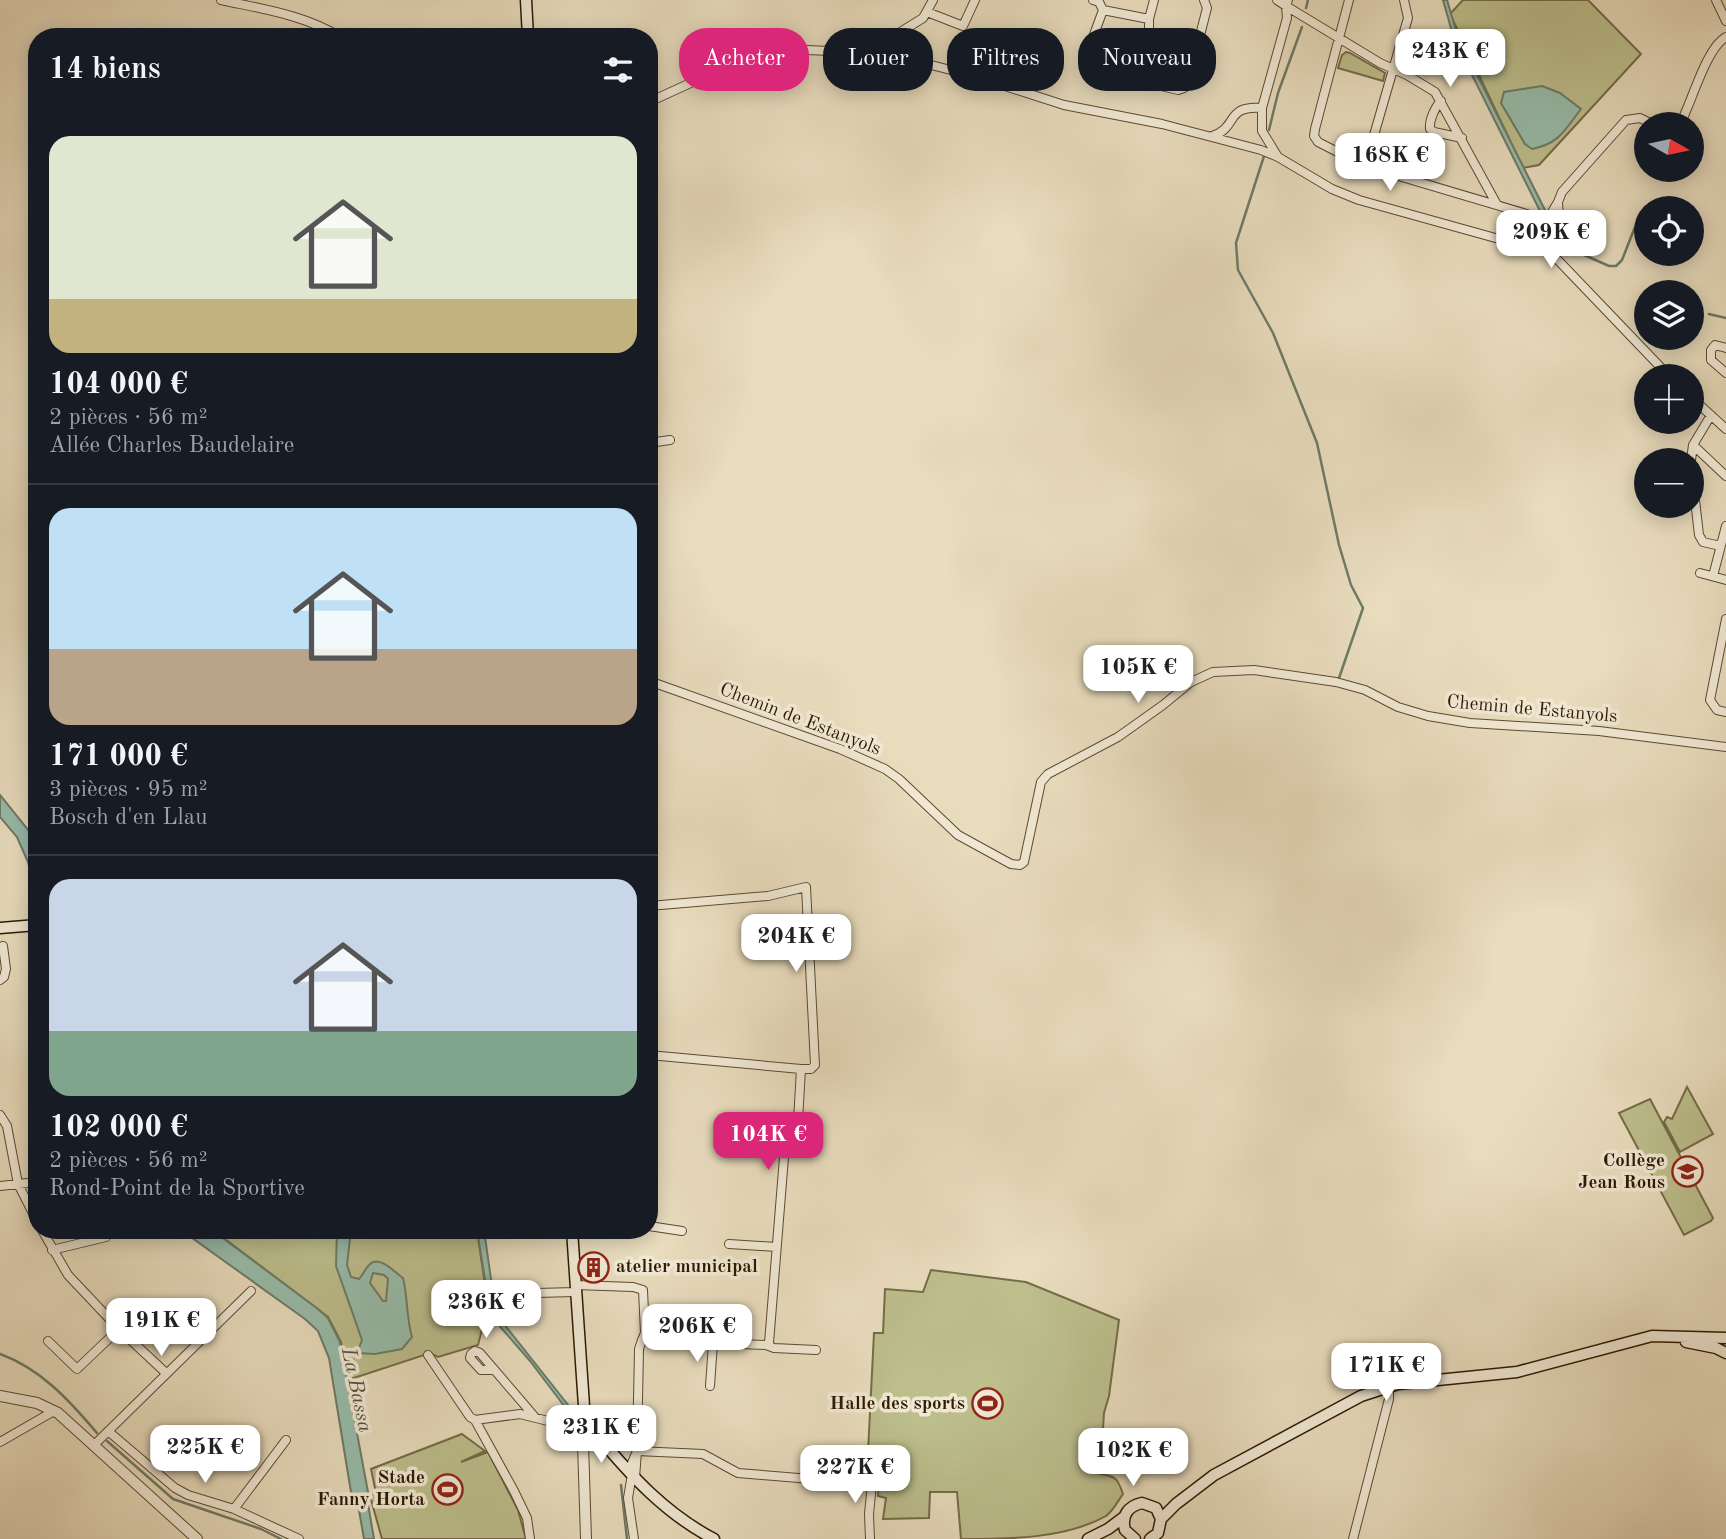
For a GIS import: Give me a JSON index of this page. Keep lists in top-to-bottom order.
{
  "streets": {
    "street": ["Chemin de Estanyols"]
  },
  "water": ["La Bassa"],
  "places": {
    "school or university": ["Collège Jean Rous"],
    "building": ["atelier municipal"],
    "sports": ["Halle des sports", "Stade Fanny Horta"]
  },
  "north": "right",
  "page": {
    "chip": [
      "Acheter",
      "Louer",
      "Filtres",
      "Nouveau"
    ],
    "heading": "14 biens",
    "price": [
      "243K €",
      "168K €",
      "209K €",
      "105K €",
      "204K €",
      "104K €",
      "236K €",
      "191K €",
      "206K €",
      "171K €",
      "231K €",
      "225K €",
      "102K €",
      "227K €"
    ],
    "map_buttons": ["+", "−"],
    "list": [
      {
        "name": "104 000 €",
        "note": "2 pièces · 56 m² · Allée Charles Baudelaire"
      },
      {
        "name": "171 000 €",
        "note": "3 pièces · 95 m² · Bosch d'en Llau"
      },
      {
        "name": "102 000 €",
        "note": "2 pièces · 56 m² · Rond-Point de la Sportive"
      }
    ]
  }
}
